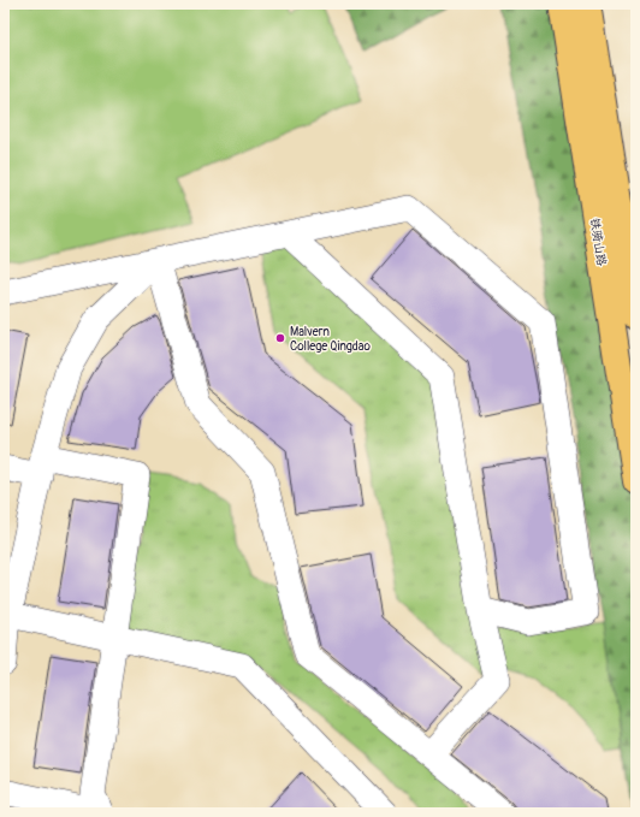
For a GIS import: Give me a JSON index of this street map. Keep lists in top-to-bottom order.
{
  "streets": {
    "main road": ["铁骑山路"]
  },
  "places": ["Malvern College Qingdao"]
}
